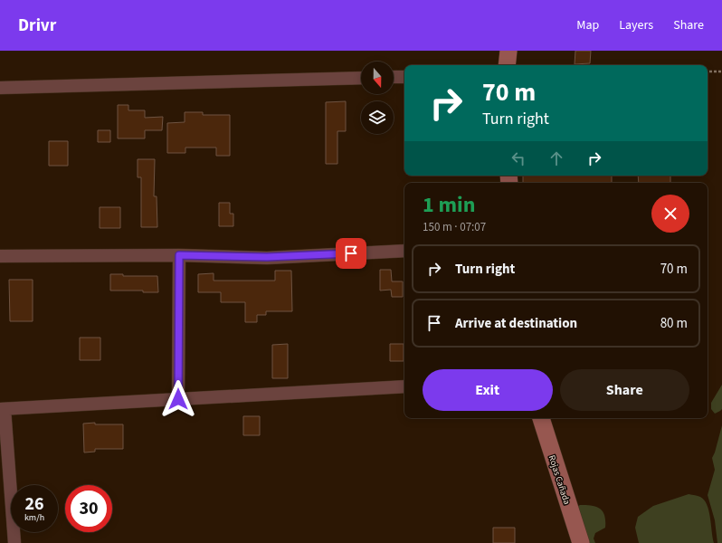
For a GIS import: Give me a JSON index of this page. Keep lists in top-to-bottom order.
{
  "streets": {
    "main road": ["Rojas Cañada"]
  },
  "north": "bottom",
  "page": {
    "header": "Drivr",
    "nav": ["Map", "Layers", "Share"],
    "turn": ["70 m", "Turn right"],
    "heading": ["1 min", "150 m · 07:07"],
    "list": [
      {
        "name": "Turn right",
        "value": "70 m"
      },
      {
        "name": "Arrive at destination",
        "value": "80 m"
      }
    ],
    "buttons": ["Exit", "Share"],
    "speed": "26 km/h",
    "limit": "30"
  }
}
